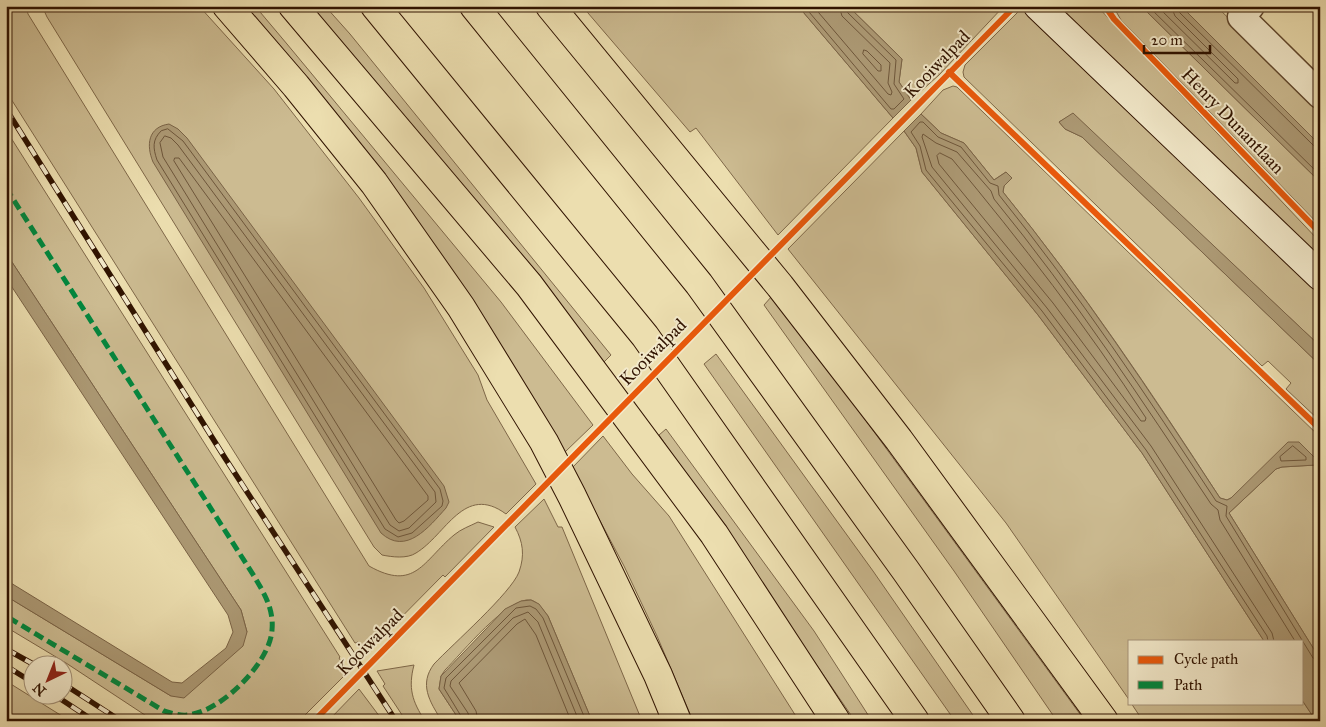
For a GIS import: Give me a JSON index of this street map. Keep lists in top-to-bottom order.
{
  "streets": {
    "cycle path": ["Kooiwalpad", "Henry Dunantlaan"]
  },
  "legend": ["Cycle path", "Path"],
  "scale_bar": "20 m",
  "north": "bottom left"
}
